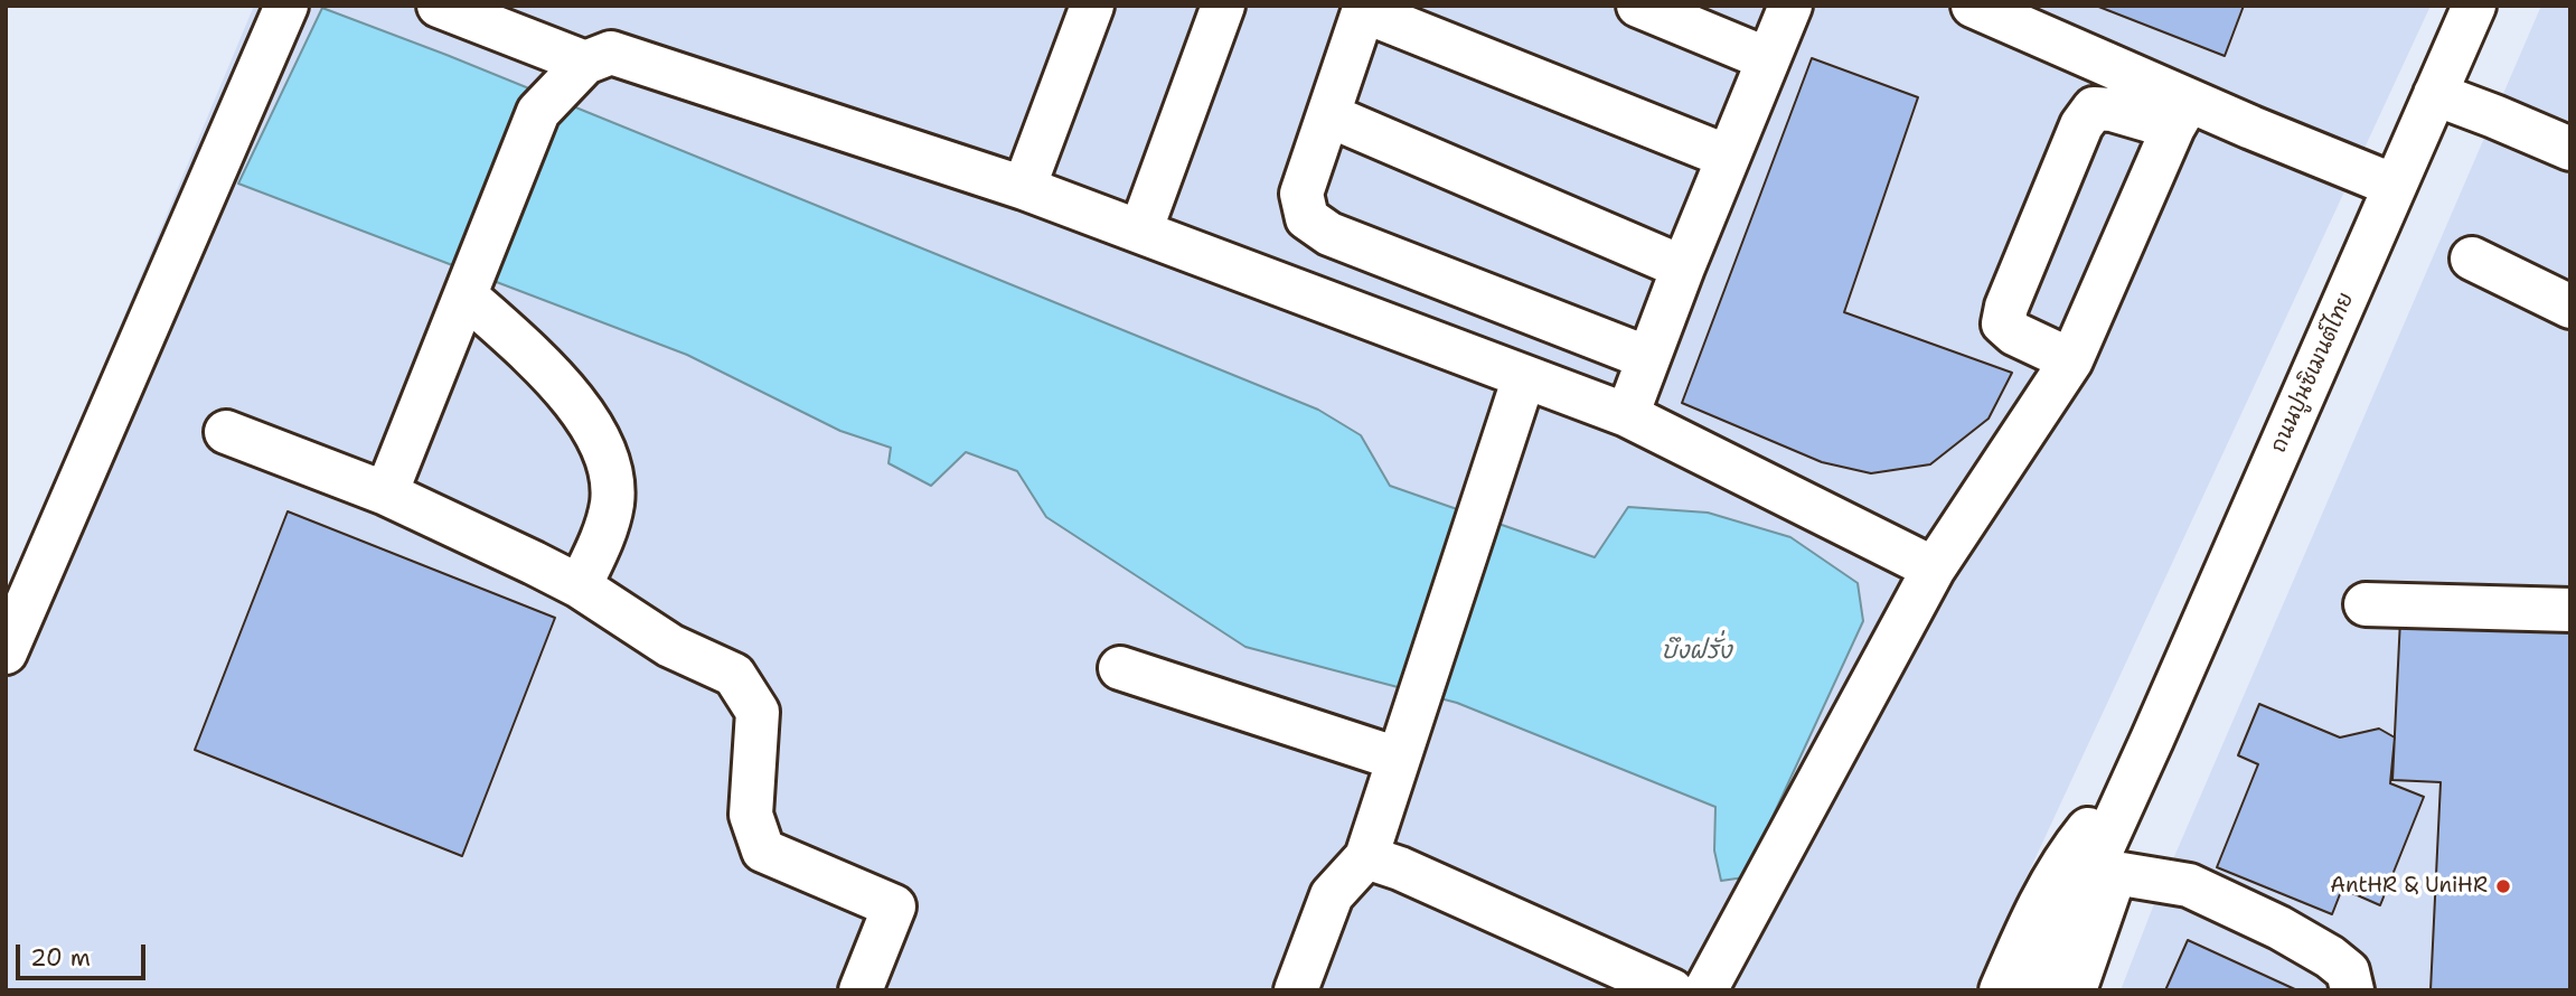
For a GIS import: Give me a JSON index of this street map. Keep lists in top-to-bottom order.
{
  "streets": {
    "street": ["ถนนปูนซิเมนต์ไทย"]
  },
  "water": ["บึงฝรั่ง"],
  "places": ["AntHR & UniHR"],
  "scale_bar": "20 m"
}
